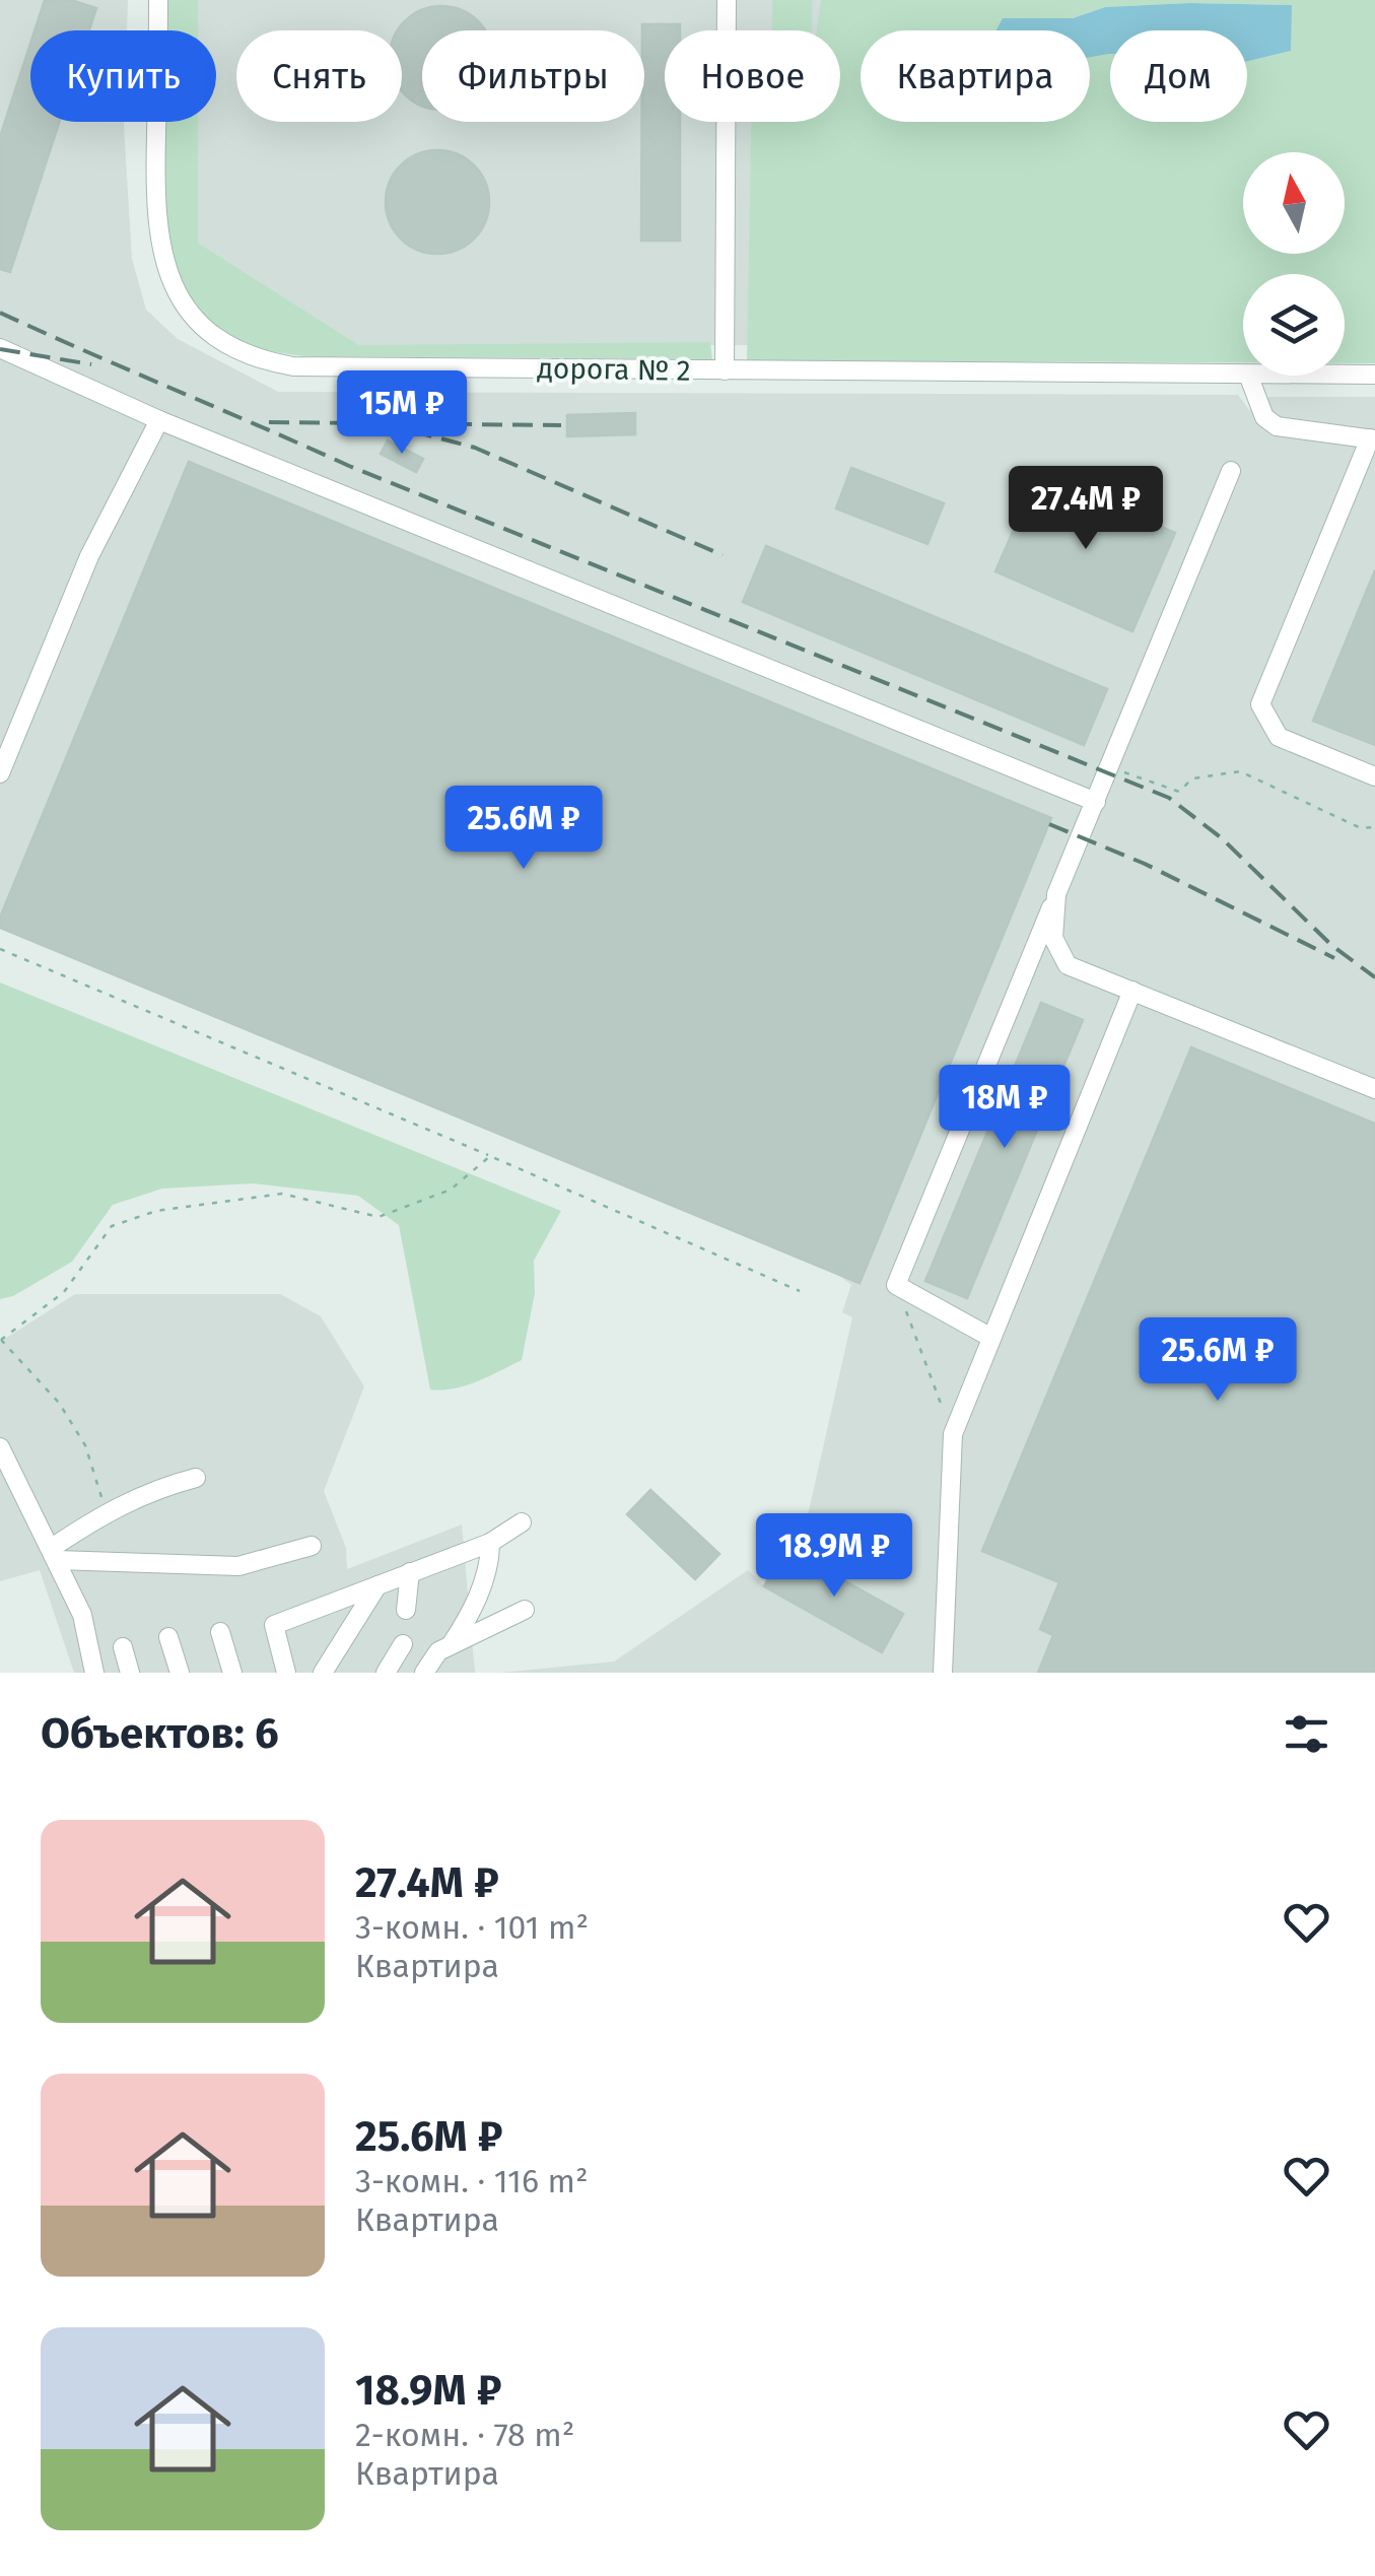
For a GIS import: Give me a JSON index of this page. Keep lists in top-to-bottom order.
{
  "streets": {
    "street": ["дорога № 2"]
  },
  "north": "top",
  "page": {
    "chip": [
      "Купить",
      "Снять",
      "Фильтры",
      "Новое",
      "Квартира",
      "Дом"
    ],
    "price": [
      "15M ₽",
      "27.4M ₽",
      "25.6M ₽",
      "18M ₽",
      "25.6M ₽",
      "18.9M ₽"
    ],
    "heading": "Объектов: 6",
    "list": [
      {
        "name": "27.4M ₽",
        "note": "3-комн. · 101 m² · Квартира"
      },
      {
        "name": "25.6M ₽",
        "note": "3-комн. · 116 m² · Квартира"
      },
      {
        "name": "18.9M ₽",
        "note": "2-комн. · 78 m² · Квартира"
      }
    ]
  }
}
